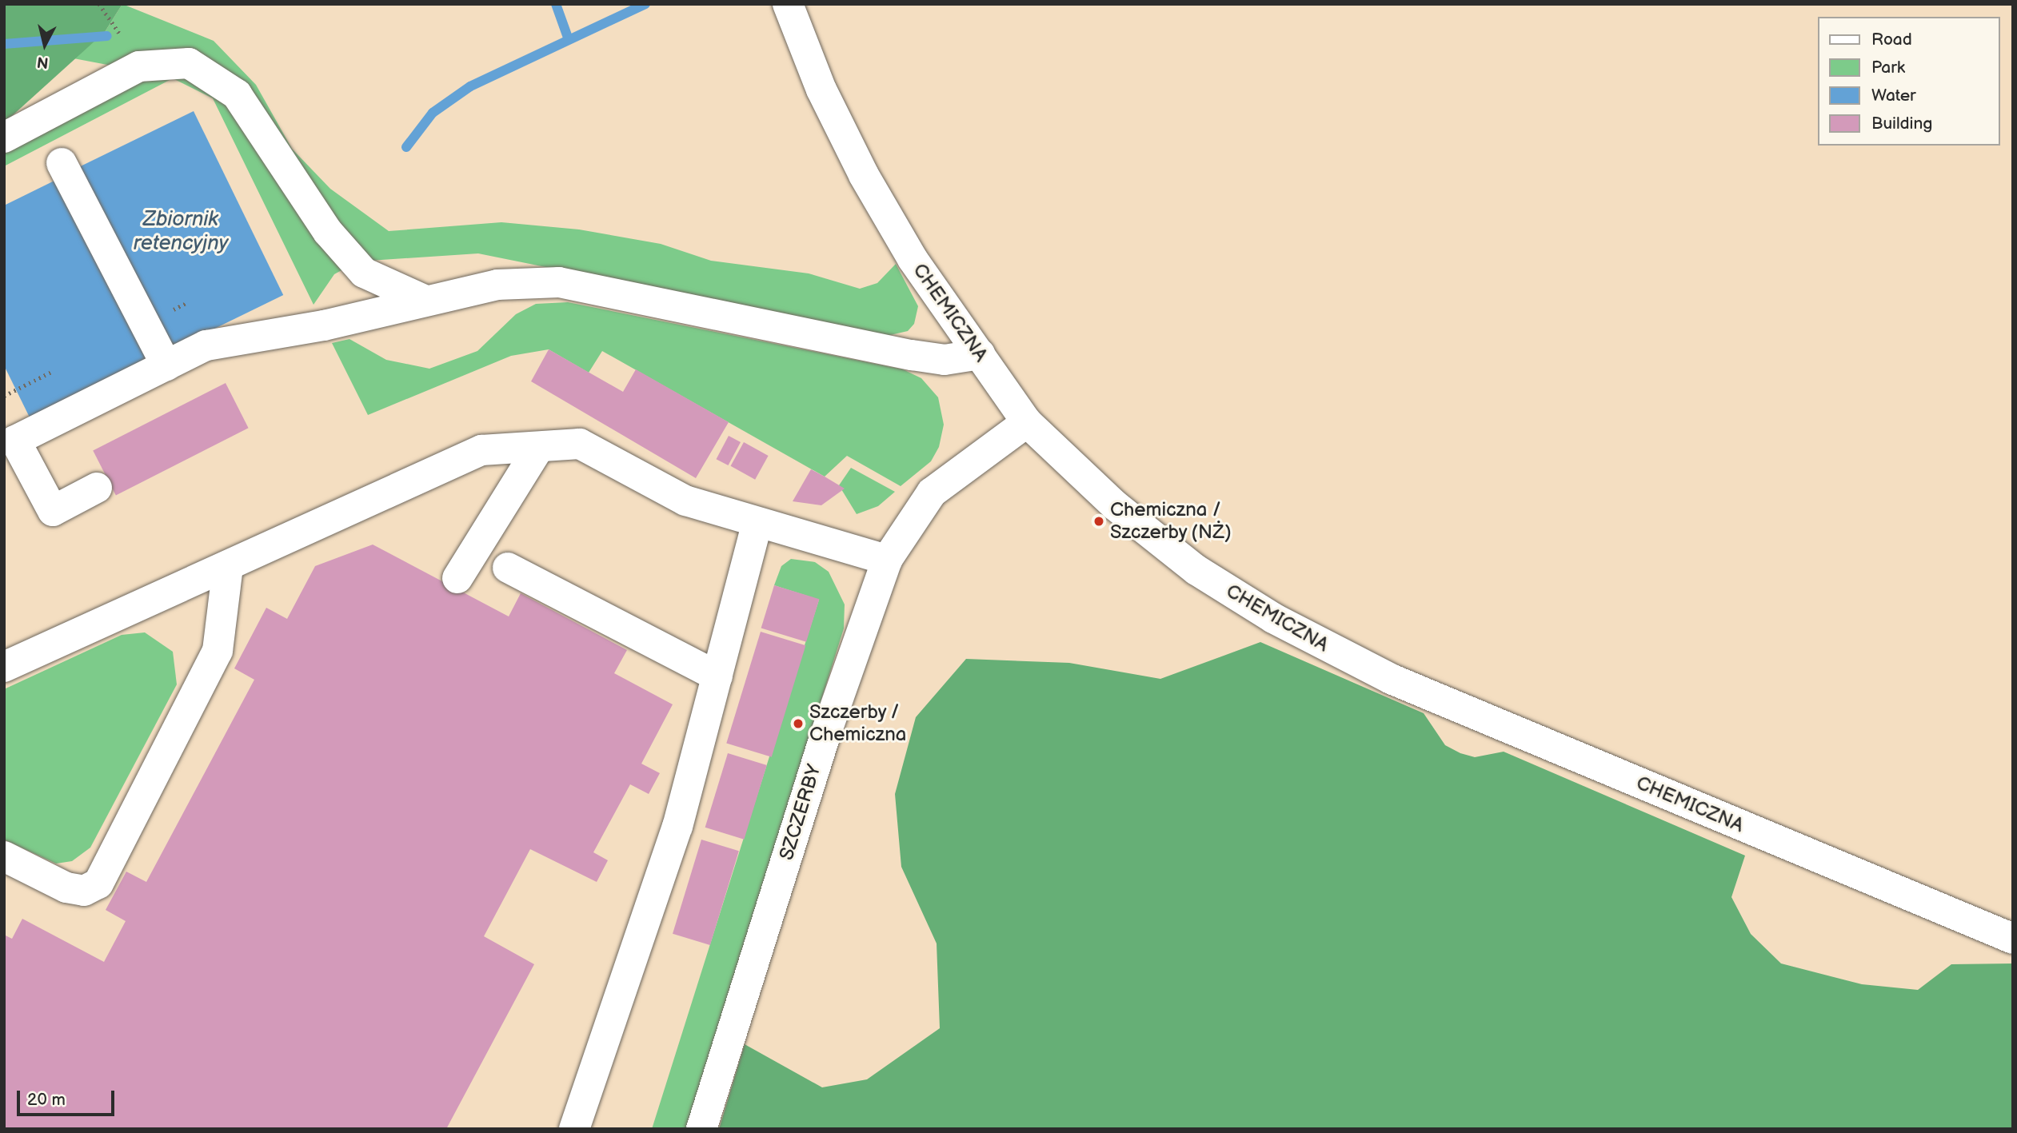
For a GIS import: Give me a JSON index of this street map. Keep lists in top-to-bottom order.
{
  "streets": {
    "street": ["CHEMICZNA", "SZCZERBY"]
  },
  "crossings": [
    ["CHEMICZNA", "SZCZERBY"]
  ],
  "water": ["Zbiornik retencyjny"],
  "places": ["Chemiczna / Szczerby (NŻ)", "Szczerby / Chemiczna"],
  "legend": [
    "Road",
    "Park",
    "Water",
    "Building"
  ],
  "scale_bar": "20 m",
  "north": "bottom"
}
